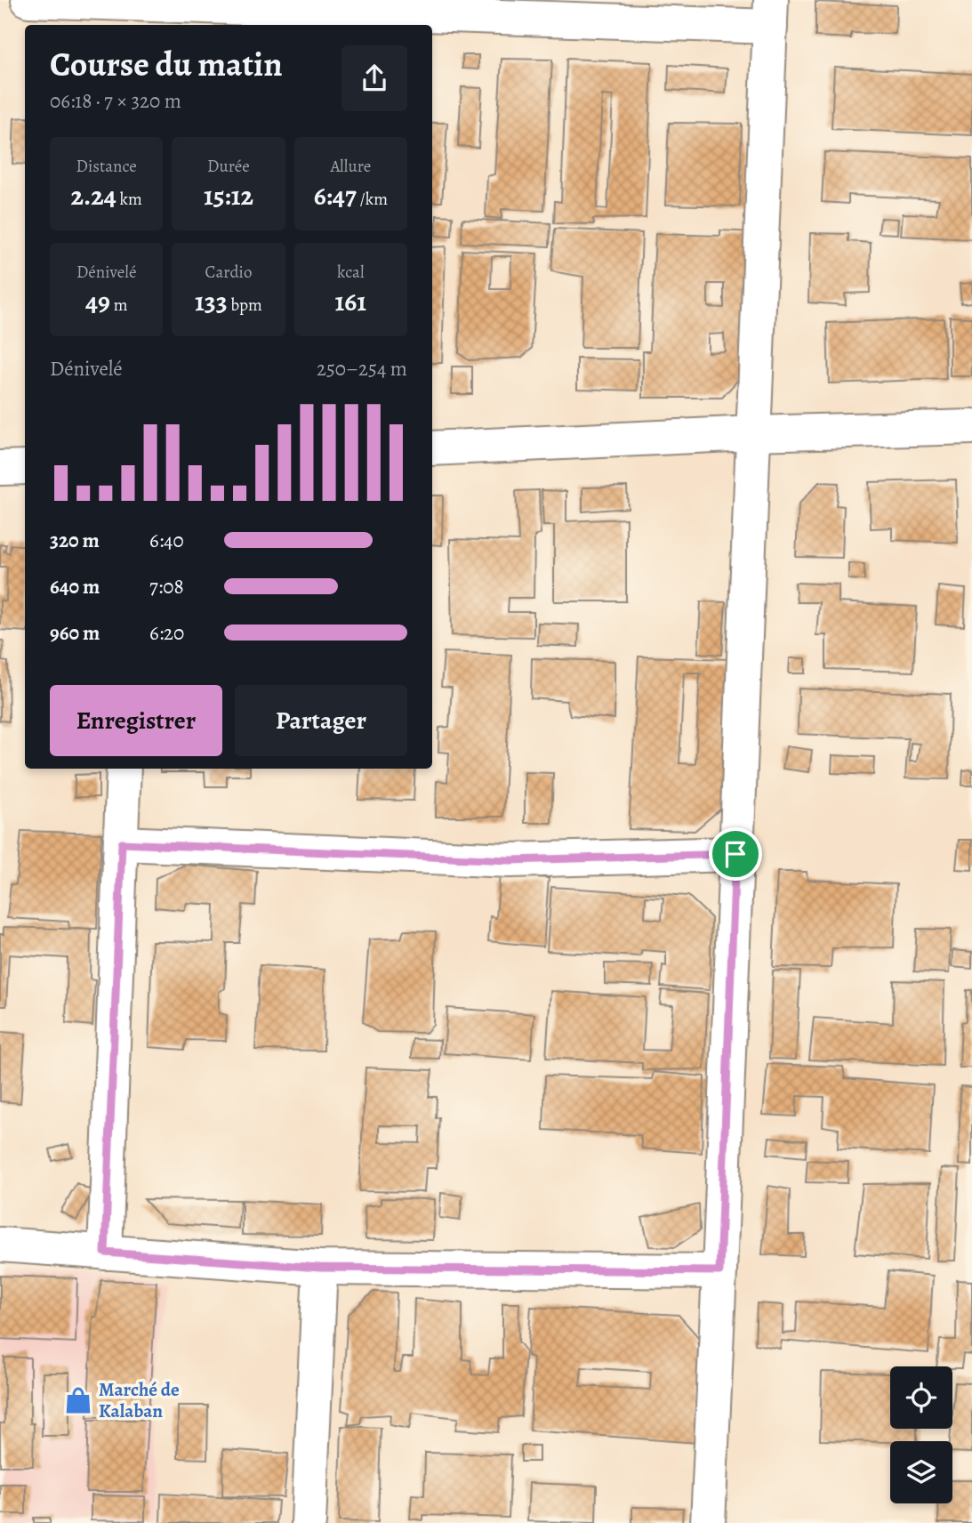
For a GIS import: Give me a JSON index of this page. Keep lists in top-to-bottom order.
{
  "places": {
    "shop": ["Marché de Kalaban"]
  },
  "page": {
    "heading": ["Course du matin", "06:18 · 7 × 320 m"],
    "stats": [
      ["Distance", "2.24 km"],
      ["Durée", "15:12"],
      ["Allure", "6:47 /km"],
      ["Dénivelé", "49 m"],
      ["Cardio", "133 bpm"],
      ["kcal", "161"]
    ],
    "chart": ["Dénivelé", "250–254 m"],
    "list": [
      {
        "name": "320 m",
        "note": "6:40"
      },
      {
        "name": "640 m",
        "note": "7:08"
      },
      {
        "name": "960 m",
        "note": "6:20"
      }
    ],
    "buttons": ["Enregistrer", "Partager"]
  }
}
